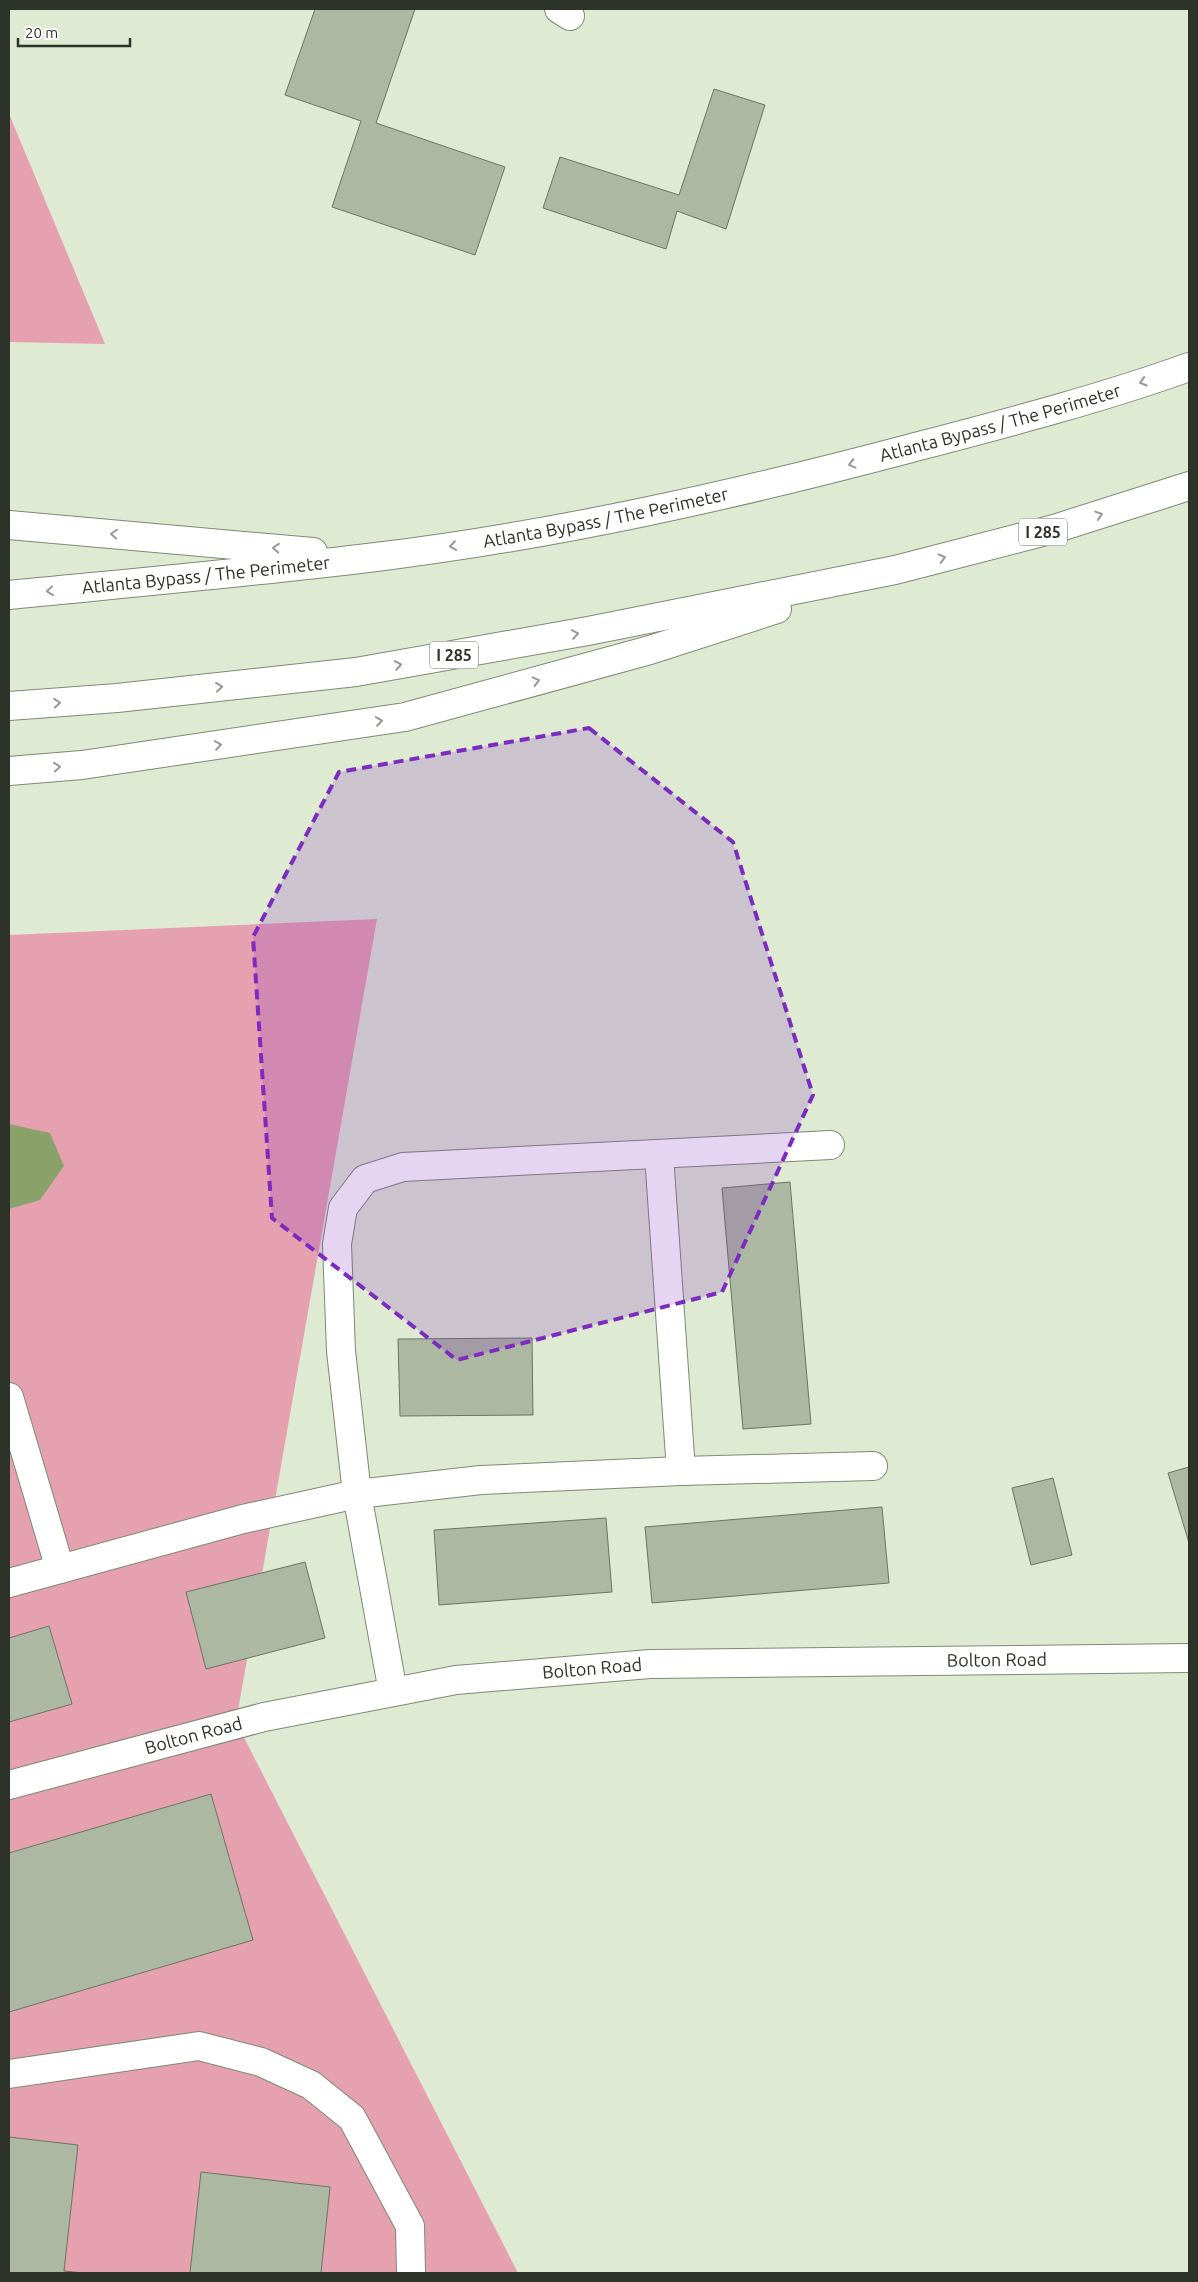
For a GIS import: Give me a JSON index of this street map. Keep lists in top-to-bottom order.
{
  "streets": {
    "main road": ["Atlanta Bypass / The Perimeter", "I 285", "Bolton Road"]
  },
  "scale_bar": "20 m"
}
